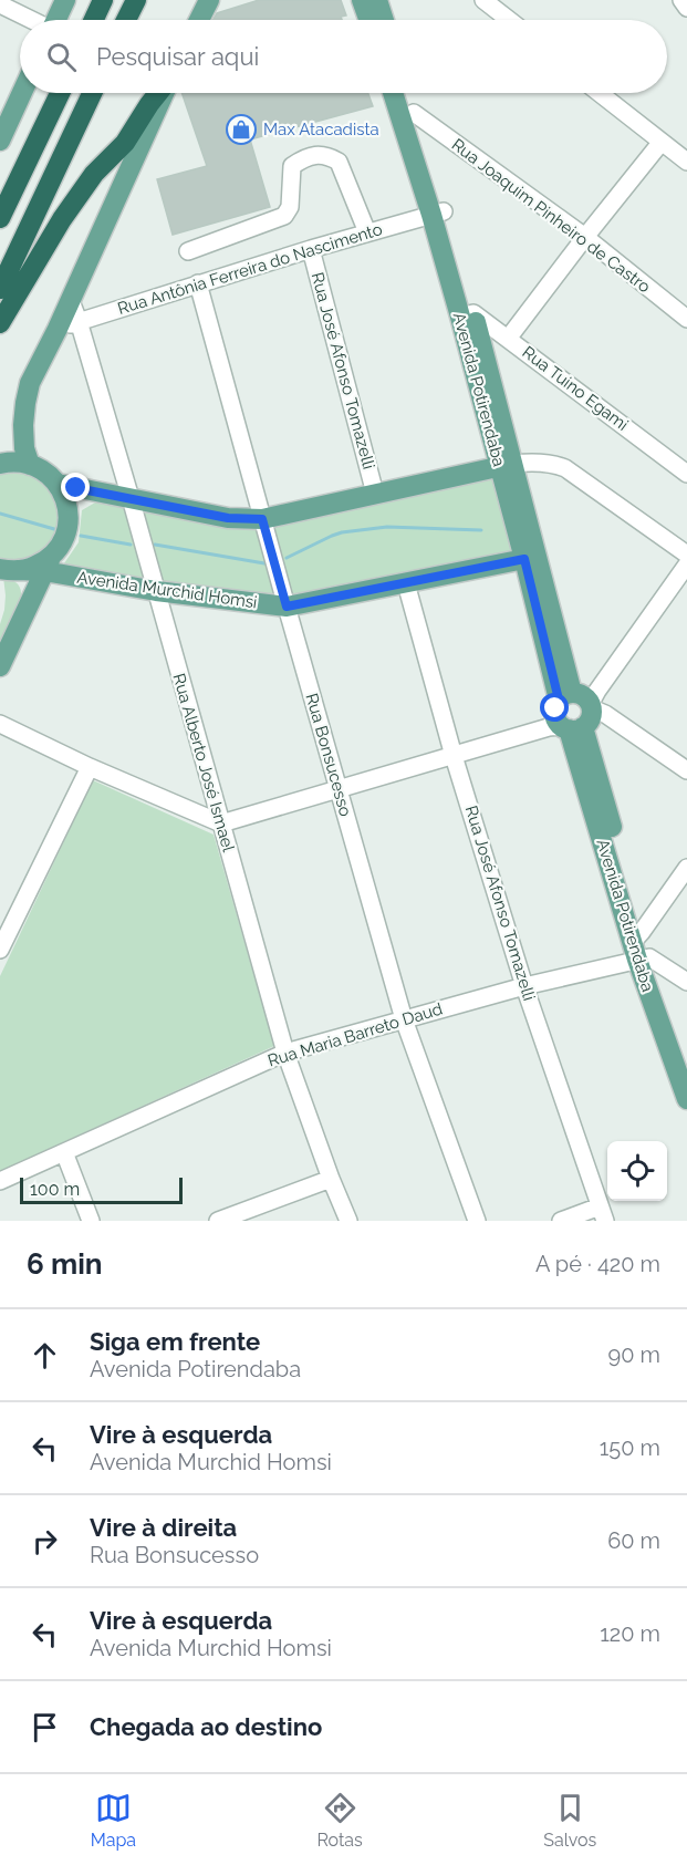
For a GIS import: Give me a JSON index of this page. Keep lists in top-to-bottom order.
{
  "streets": {
    "main road": ["Avenida Potirendaba", "Avenida Murchid Homsi"],
    "street": [
      "Rua Joaquim Pinheiro de Castro",
      "Rua Antônia Ferreira do Nascimento",
      "Rua José Afonso Tomazelli",
      "Rua Tuino Egami",
      "Rua Bonsucesso",
      "Rua Alberto José Ismael",
      "Rua Maria Barreto Daud"
    ]
  },
  "crossings": [
    ["Rua Joaquim Pinheiro de Castro", "Avenida Potirendaba"],
    ["Rua Antônia Ferreira do Nascimento", "Rua José Afonso Tomazelli"],
    ["Rua Antônia Ferreira do Nascimento", "Avenida Potirendaba"],
    ["Rua Antônia Ferreira do Nascimento", "Rua Bonsucesso"],
    ["Rua Antônia Ferreira do Nascimento", "Rua Alberto José Ismael"],
    ["Rua José Afonso Tomazelli", "Avenida Murchid Homsi"],
    ["Rua José Afonso Tomazelli", "Rua Maria Barreto Daud"],
    ["Rua Tuino Egami", "Avenida Potirendaba"],
    ["Avenida Potirendaba", "Avenida Murchid Homsi"],
    ["Avenida Potirendaba", "Rua Maria Barreto Daud"],
    ["Avenida Murchid Homsi", "Rua Bonsucesso"],
    ["Avenida Murchid Homsi", "Rua Alberto José Ismael"],
    ["Rua Bonsucesso", "Rua Maria Barreto Daud"],
    ["Rua Alberto José Ismael", "Rua Maria Barreto Daud"]
  ],
  "places": {
    "shop": ["Max Atacadista"]
  },
  "scale_bar": "100 m",
  "page": {
    "search": "Pesquisar aqui",
    "scale": "100 m",
    "heading": ["6 min", "A pé · 420 m"],
    "list": [
      ["Siga em frente", "Avenida Potirendaba", "90 m"],
      ["Vire à esquerda", "Avenida Murchid Homsi", "150 m"],
      ["Vire à direita", "Rua Bonsucesso", "60 m"],
      ["Vire à esquerda", "Avenida Murchid Homsi", "120 m"],
      "Chegada ao destino"
    ],
    "nav": ["Mapa", "Rotas", "Salvos"]
  }
}
